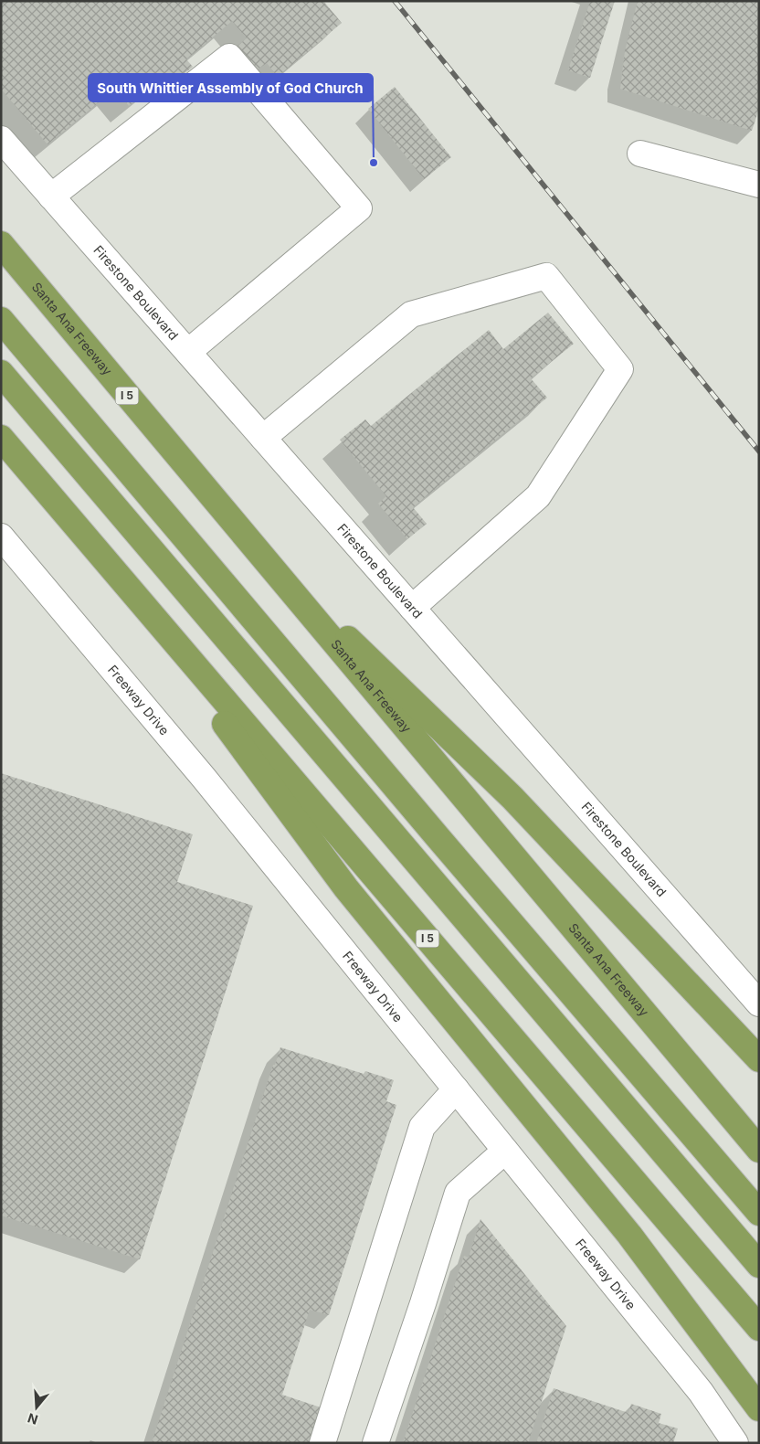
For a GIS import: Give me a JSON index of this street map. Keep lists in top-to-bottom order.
{
  "streets": {
    "highway": ["Santa Ana Freeway", "I 5"],
    "street": ["Firestone Boulevard", "Freeway Drive"]
  },
  "places": ["South Whittier Assembly of God Church"],
  "north": "bottom"
}
